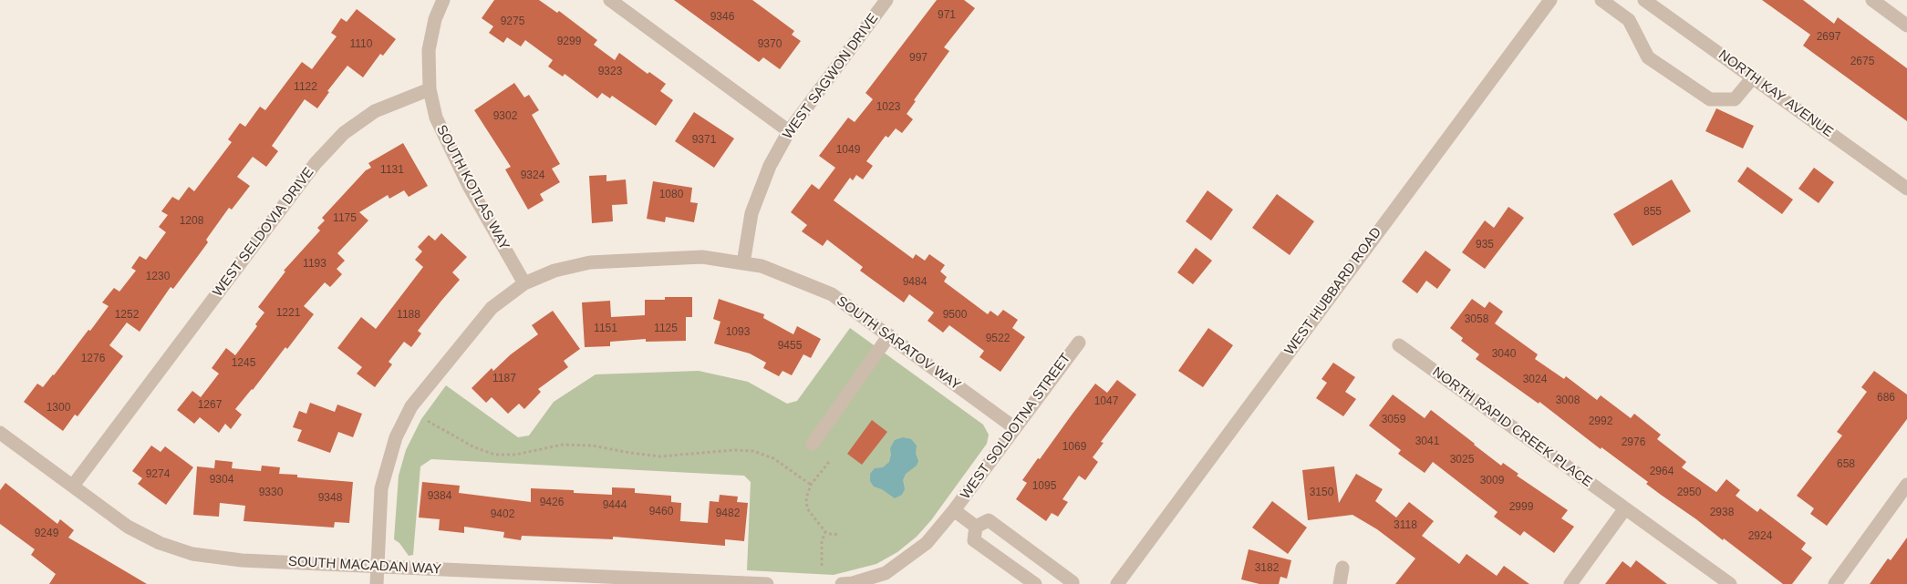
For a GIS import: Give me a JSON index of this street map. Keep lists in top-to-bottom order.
{
  "streets": {
    "street": [
      "WEST SAGWON DRIVE",
      "NORTH KAY AVENUE",
      "SOUTH KOTLAS WAY",
      "WEST SELDOVIA DRIVE",
      "WEST HUBBARD ROAD",
      "SOUTH SARATOV WAY",
      "WEST SOLDOTNA STREET",
      "NORTH RAPID CREEK PLACE",
      "SOUTH MACADAN WAY"
    ]
  },
  "crossings": [
    ["WEST SAGWON DRIVE", "SOUTH SARATOV WAY"],
    ["SOUTH KOTLAS WAY", "WEST SELDOVIA DRIVE"],
    ["WEST SELDOVIA DRIVE", "SOUTH MACADAN WAY"],
    ["SOUTH SARATOV WAY", "WEST SOLDOTNA STREET"]
  ],
  "house_numbers": [
    "971",
    "9346",
    "9275",
    "2697",
    "9299",
    "1110",
    "9370",
    "997",
    "2675",
    "9323",
    "1122",
    "1023",
    "9302",
    "9371",
    "1049",
    "1131",
    "9324",
    "1080",
    "855",
    "1175",
    "1208",
    "935",
    "1193",
    "1230",
    "9484",
    "1221",
    "1252",
    "1188",
    "9500",
    "3058",
    "1151",
    "1125",
    "1093",
    "9522",
    "9455",
    "3040",
    "1276",
    "1245",
    "1187",
    "3024",
    "686",
    "3008",
    "1047",
    "1267",
    "1300",
    "3059",
    "2992",
    "3041",
    "2976",
    "1069",
    "3025",
    "658",
    "2964",
    "9274",
    "9304",
    "3009",
    "1095",
    "9330",
    "3150",
    "2950",
    "9384",
    "9348",
    "9426",
    "9444",
    "2999",
    "9460",
    "2938",
    "9482",
    "9402",
    "3118",
    "9249",
    "2924",
    "3182"
  ]
}
